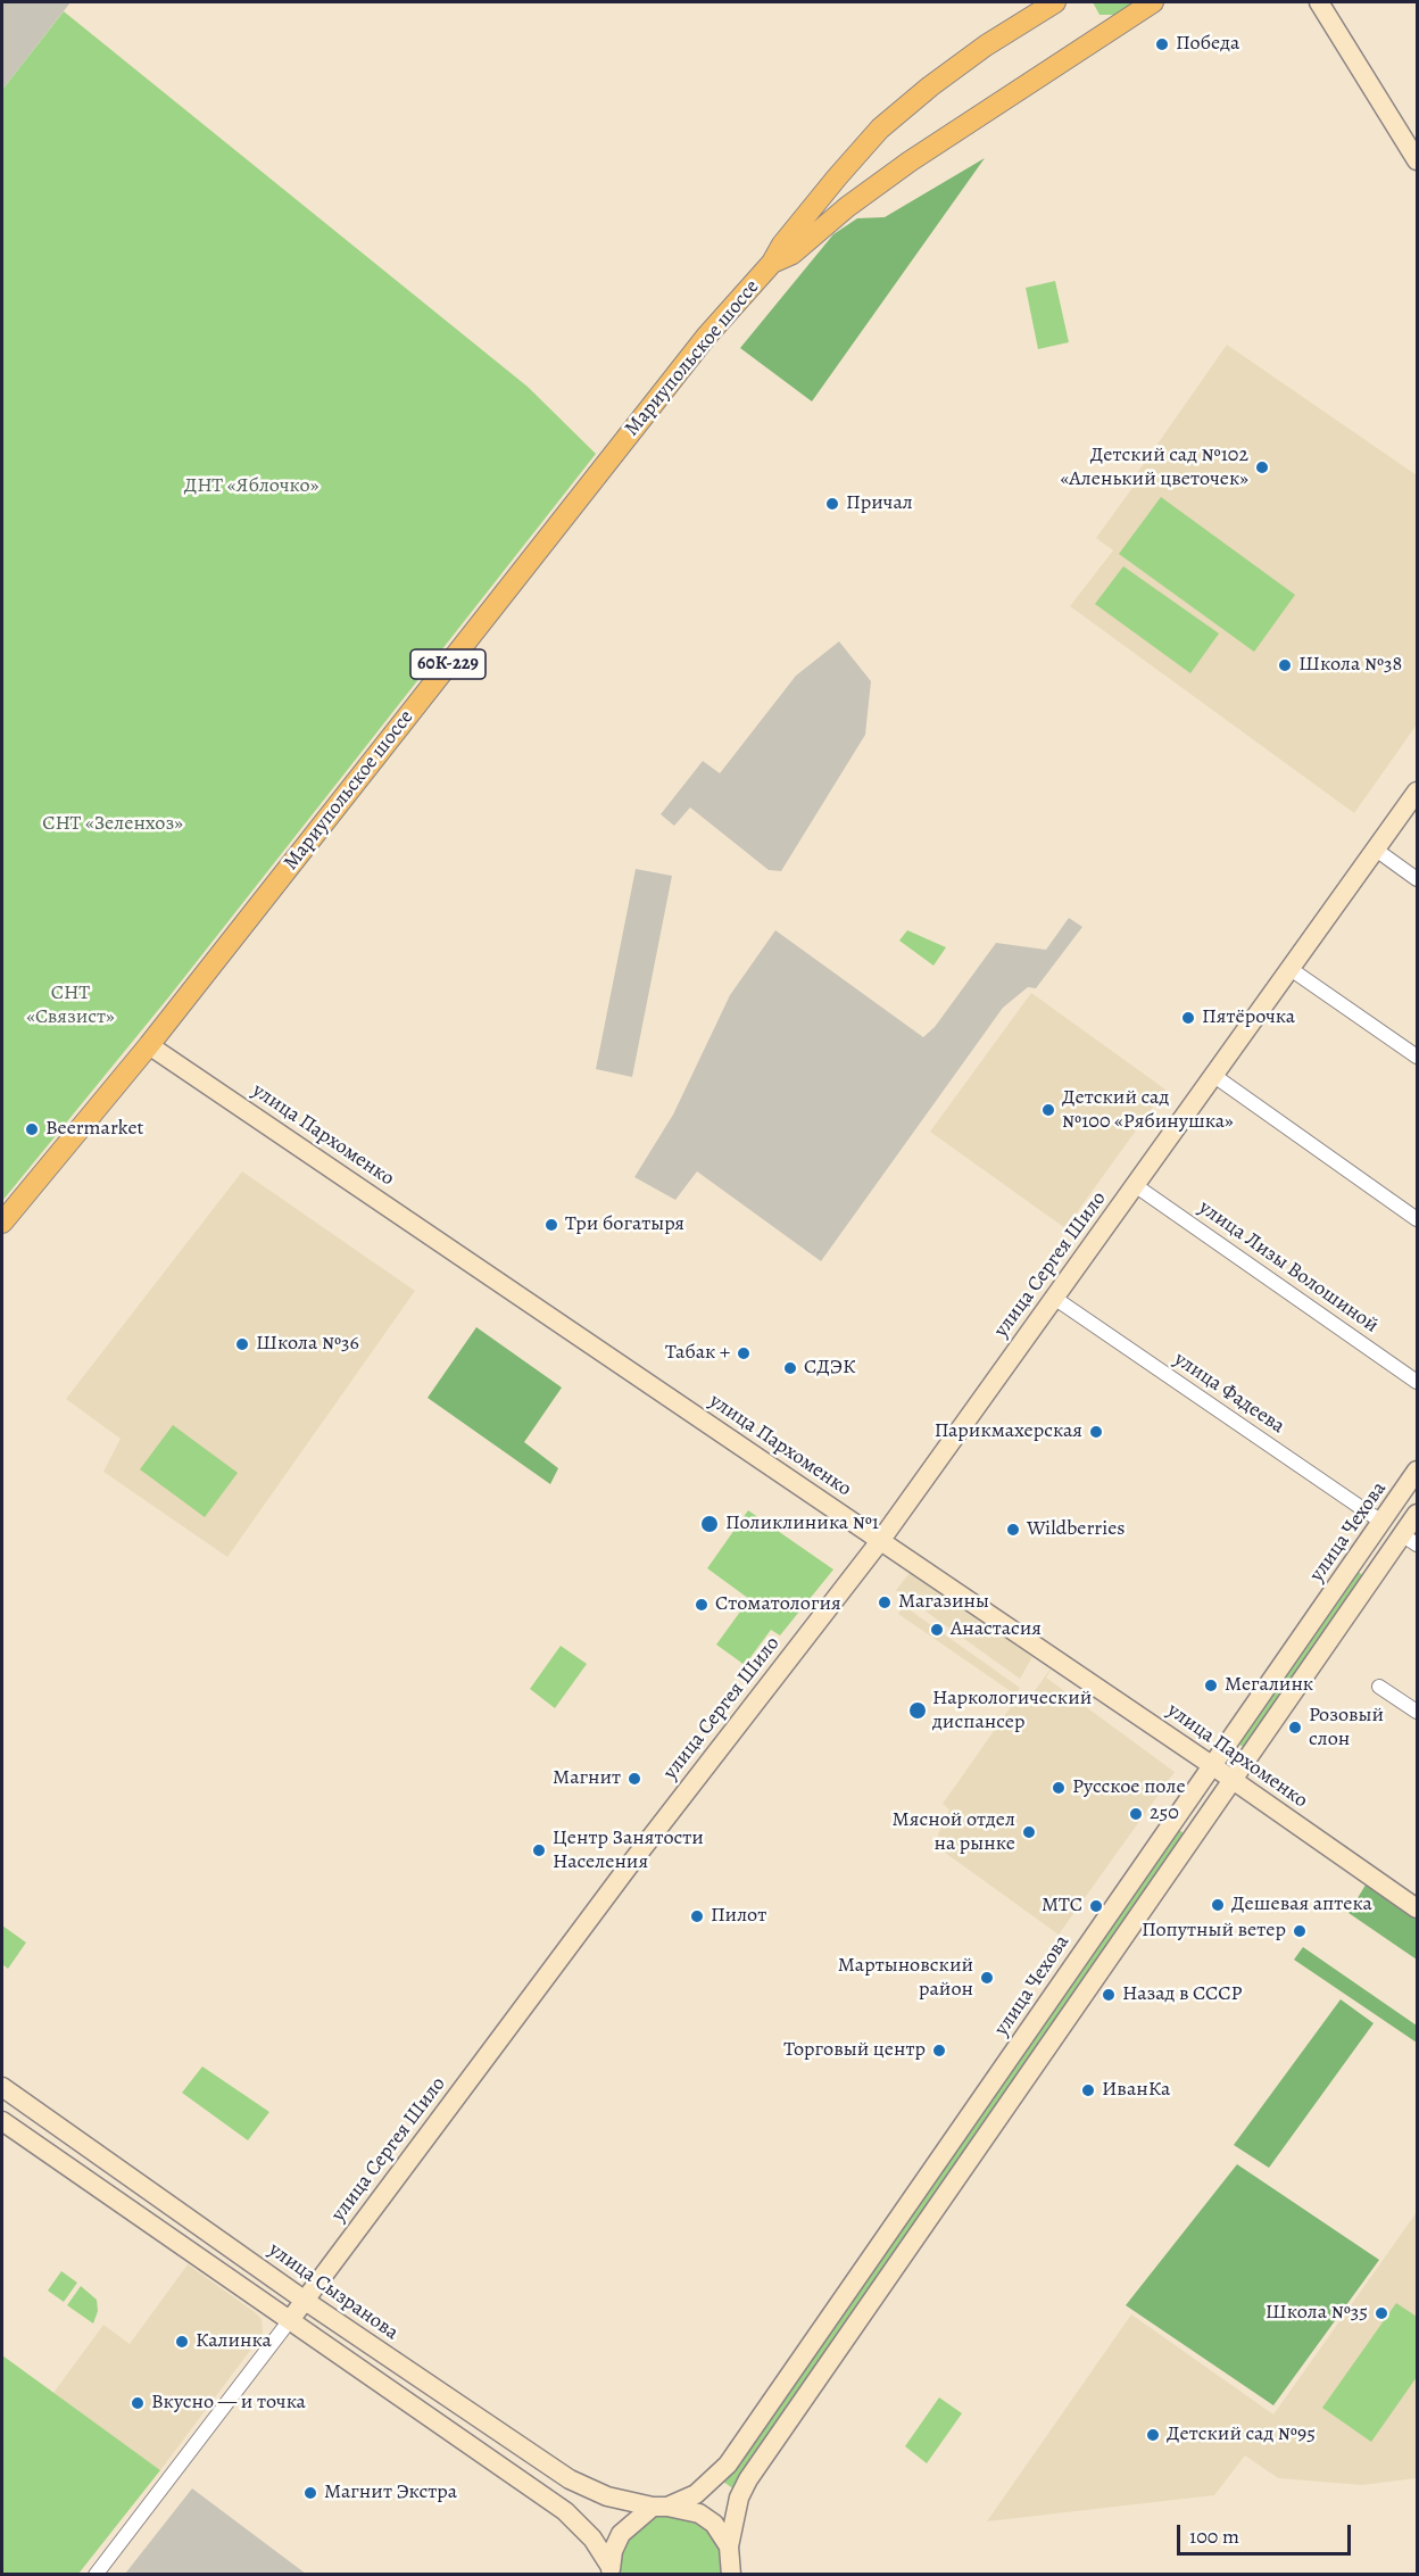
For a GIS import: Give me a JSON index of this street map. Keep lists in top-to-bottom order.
{
  "streets": {
    "main road": [
      "Мариупольское шоссе",
      "60К-229",
      "улица Пархоменко",
      "улица Сергея Шило",
      "улица Чехова",
      "улица Сызранова"
    ],
    "street": ["улица Лизы Волошиной", "улица Фадеева"]
  },
  "crossings": [
    ["Мариупольское шоссе", "улица Пархоменко"],
    ["улица Пархоменко", "улица Сергея Шило"],
    ["улица Пархоменко", "улица Чехова"],
    ["улица Сергея Шило", "улица Лизы Волошиной"],
    ["улица Сергея Шило", "улица Фадеева"],
    ["улица Сергея Шило", "улица Сызранова"],
    ["улица Фадеева", "улица Чехова"],
    ["улица Чехова", "улица Сызранова"]
  ],
  "parks": ["ДНТ «Яблочко»", "СНТ «Зеленхоз»", "СНТ «Связист»"],
  "places": [
    "Победа",
    "Детский сад №102 «Аленький цветочек»",
    "Причал",
    "Школа №38",
    "Пятёрочка",
    "Детский сад №100 «Рябинушка»",
    "Beermarket",
    "Три богатыря",
    "Школа №36",
    "Табак +",
    "СДЭК",
    "Парикмахерская",
    "Поликлиника №1",
    "Wildberries",
    "Магазины",
    "Стоматология",
    "Анастасия",
    "Мегалинк",
    "Наркологический диспансер",
    "Розовый слон",
    "Магнит",
    "Русское поле",
    "250",
    "Мясной отдел на рынке",
    "Центр Занятости Населения",
    "Дешевая аптека",
    "МТС",
    "Пилот",
    "Попутный ветер",
    "Мартыновский район",
    "Назад в СССР",
    "Торговый центр",
    "ИванКа",
    "Школа №35",
    "Калинка",
    "Вкусно — и точка",
    "Детский сад №95",
    "Магнит Экстра"
  ],
  "scale_bar": "100 m"
}
